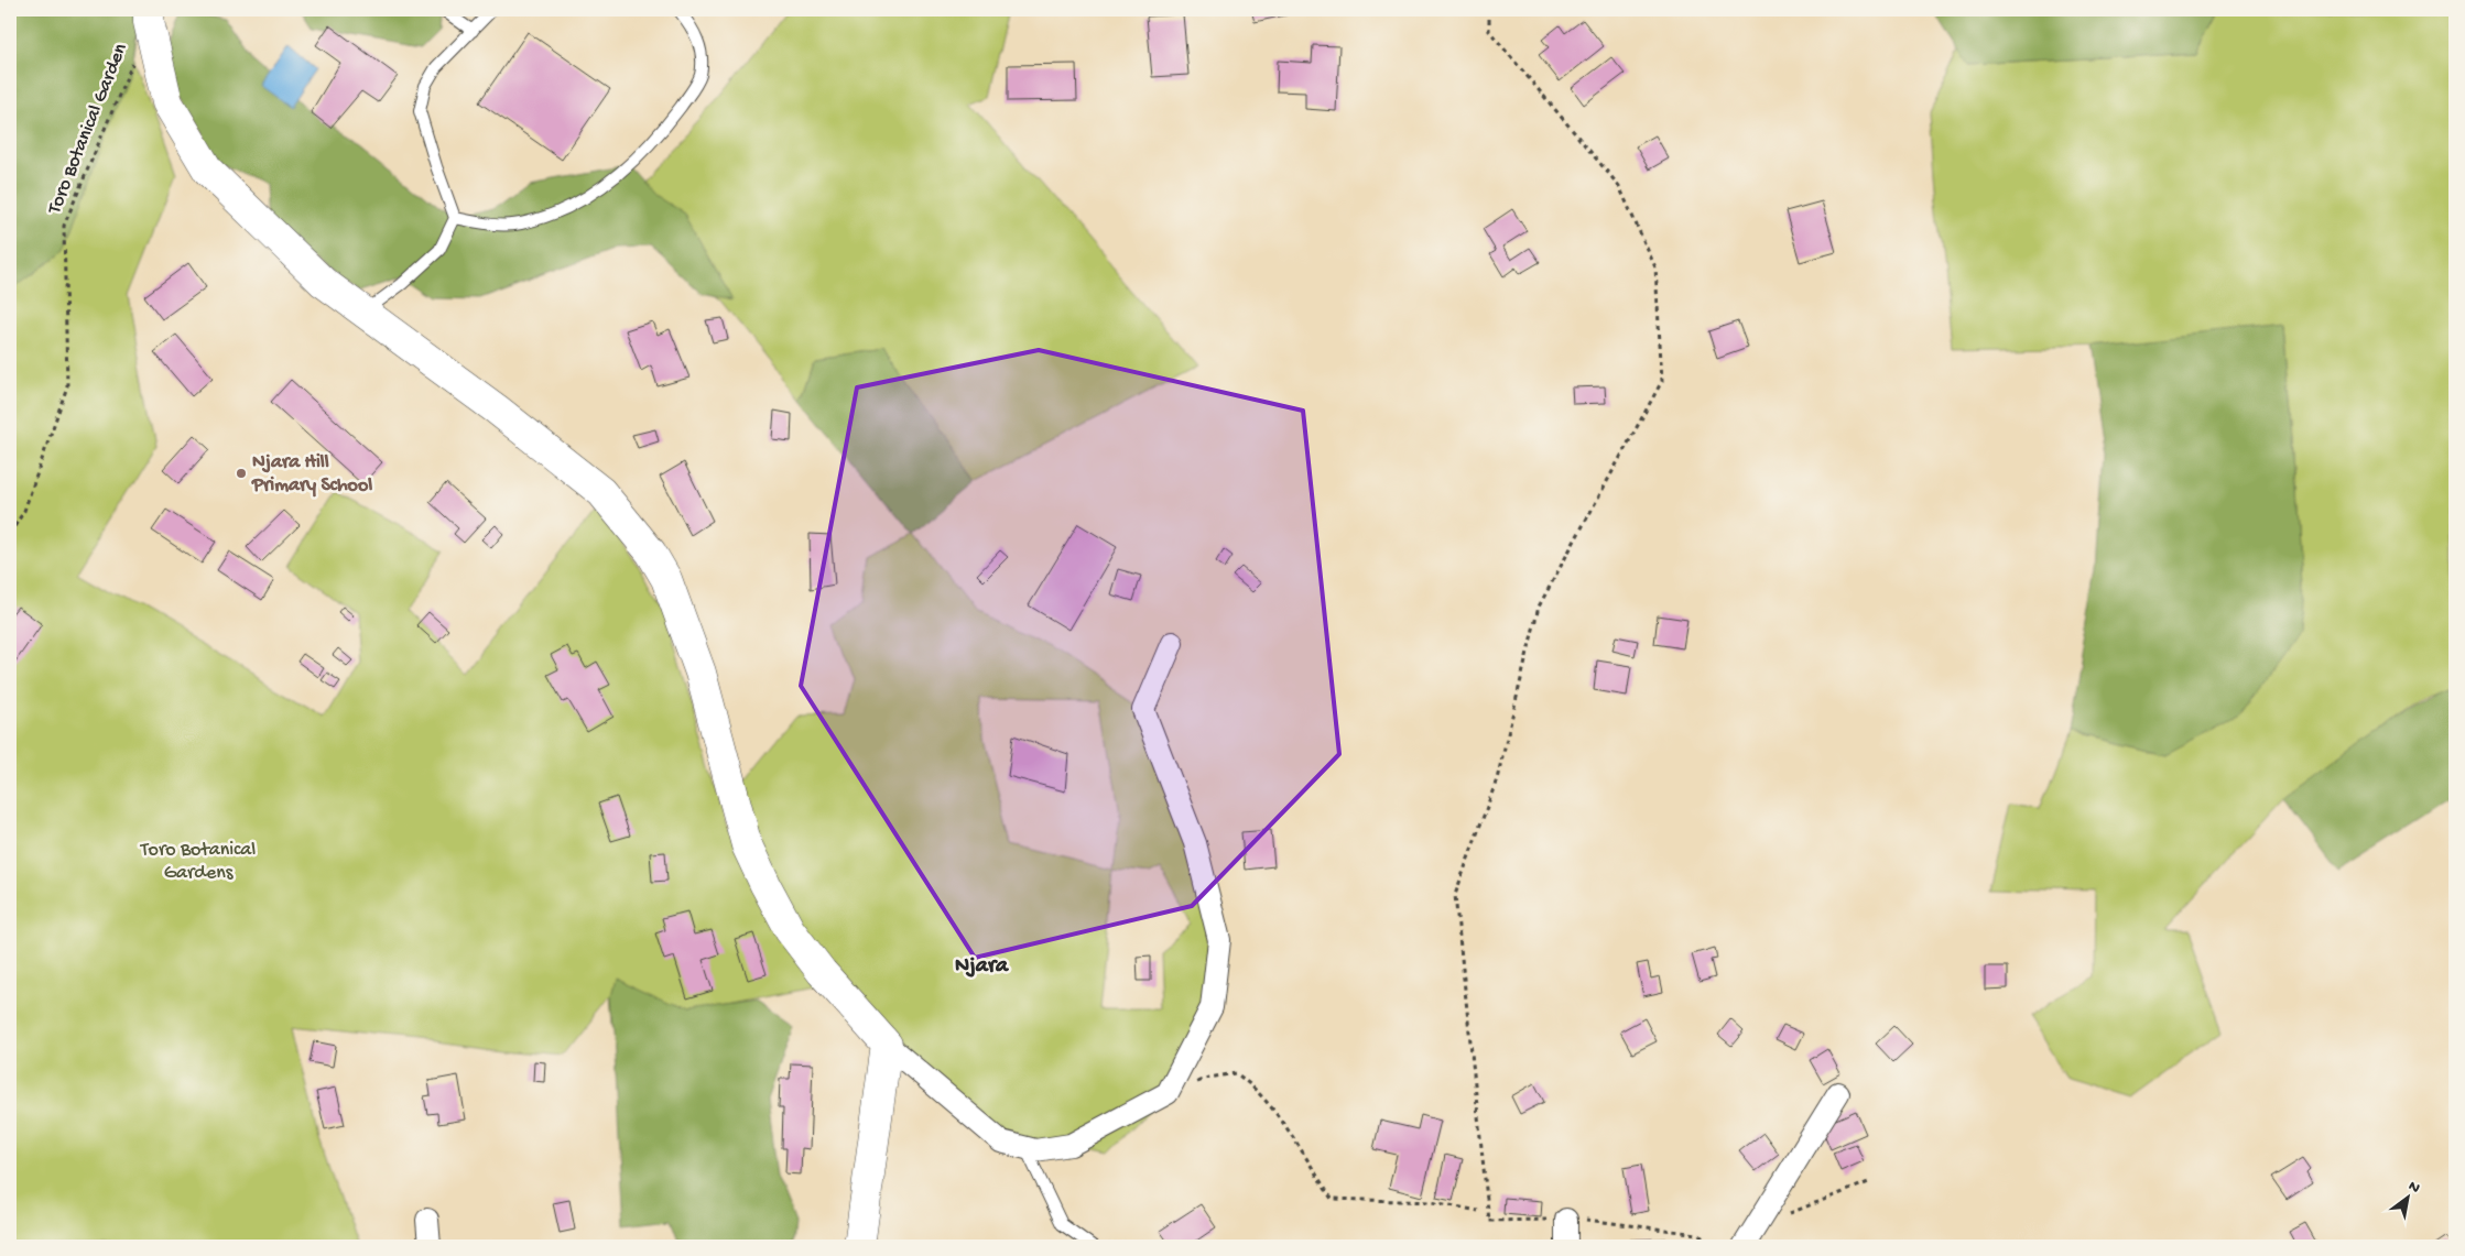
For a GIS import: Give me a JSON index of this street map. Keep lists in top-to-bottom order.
{
  "streets": {
    "path": ["Toro Botanical Garden"]
  },
  "districts": ["Njara"],
  "parks": ["Toro Botanical Gardens"],
  "places": ["Njara Hill Primary School"],
  "north": "top right"
}
